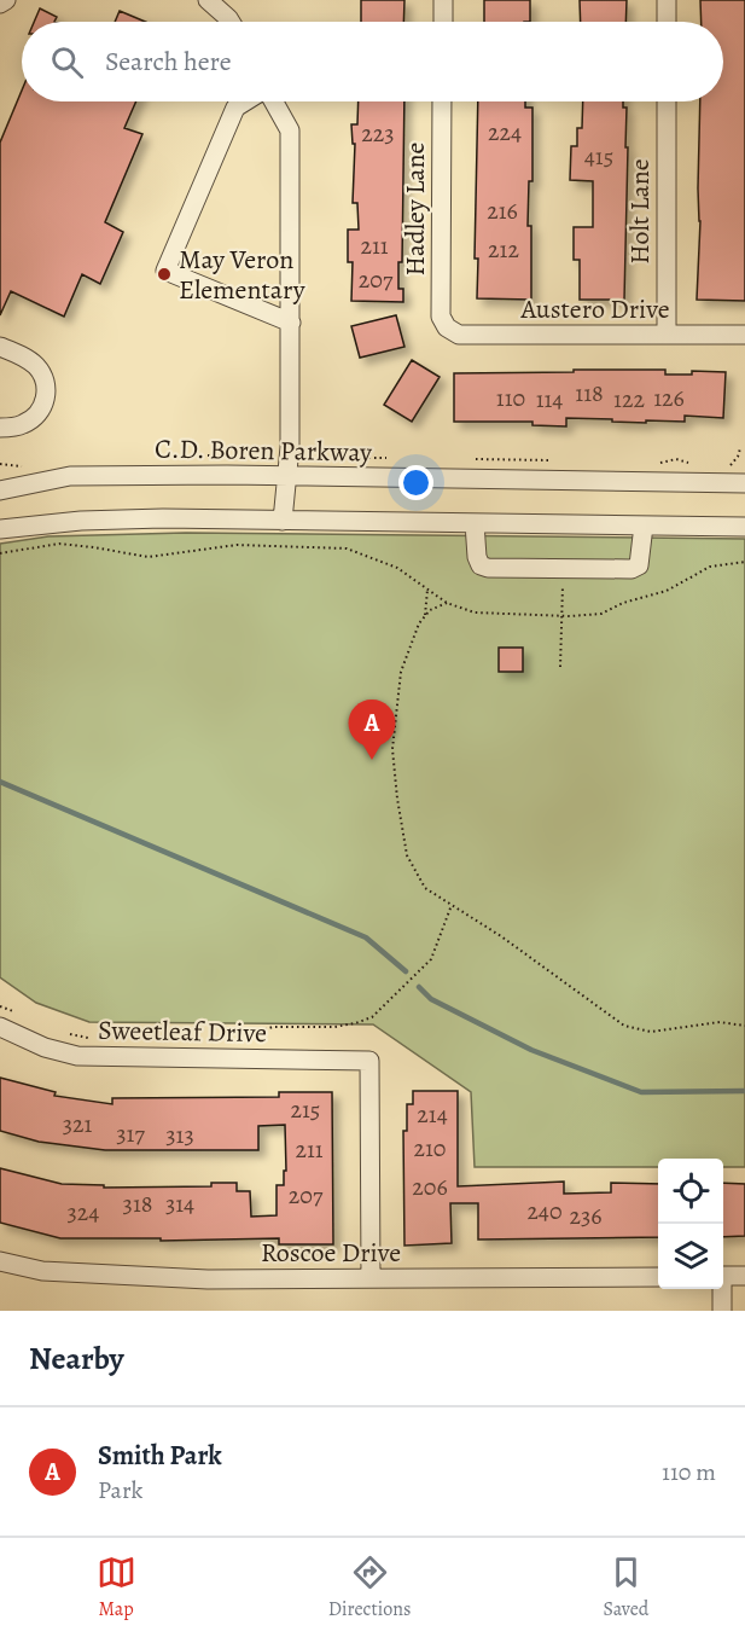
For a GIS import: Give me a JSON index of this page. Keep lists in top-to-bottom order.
{
  "streets": {
    "street": [
      "Hadley Lane",
      "Holt Lane",
      "Austero Drive",
      "C.D. Boren Parkway",
      "Sweetleaf Drive",
      "Roscoe Drive"
    ]
  },
  "crossings": [
    ["Hadley Lane", "Austero Drive"],
    ["Holt Lane", "Austero Drive"],
    ["Sweetleaf Drive", "Roscoe Drive"]
  ],
  "places": ["May Veron Elementary"],
  "house_numbers": [
    "224",
    "223",
    "415",
    "216",
    "211",
    "212",
    "207",
    "118",
    "110",
    "126",
    "114",
    "122",
    "215",
    "214",
    "321",
    "317",
    "313",
    "210",
    "211",
    "206",
    "207",
    "318",
    "314",
    "240",
    "324",
    "236"
  ],
  "page": {
    "search": "Search here",
    "pins": "A",
    "heading": "Nearby",
    "list": [
      {
        "mark": "A",
        "name": "Smith Park",
        "note": "Park",
        "value": "110 m"
      }
    ],
    "nav": ["Map", "Directions", "Saved"]
  }
}
